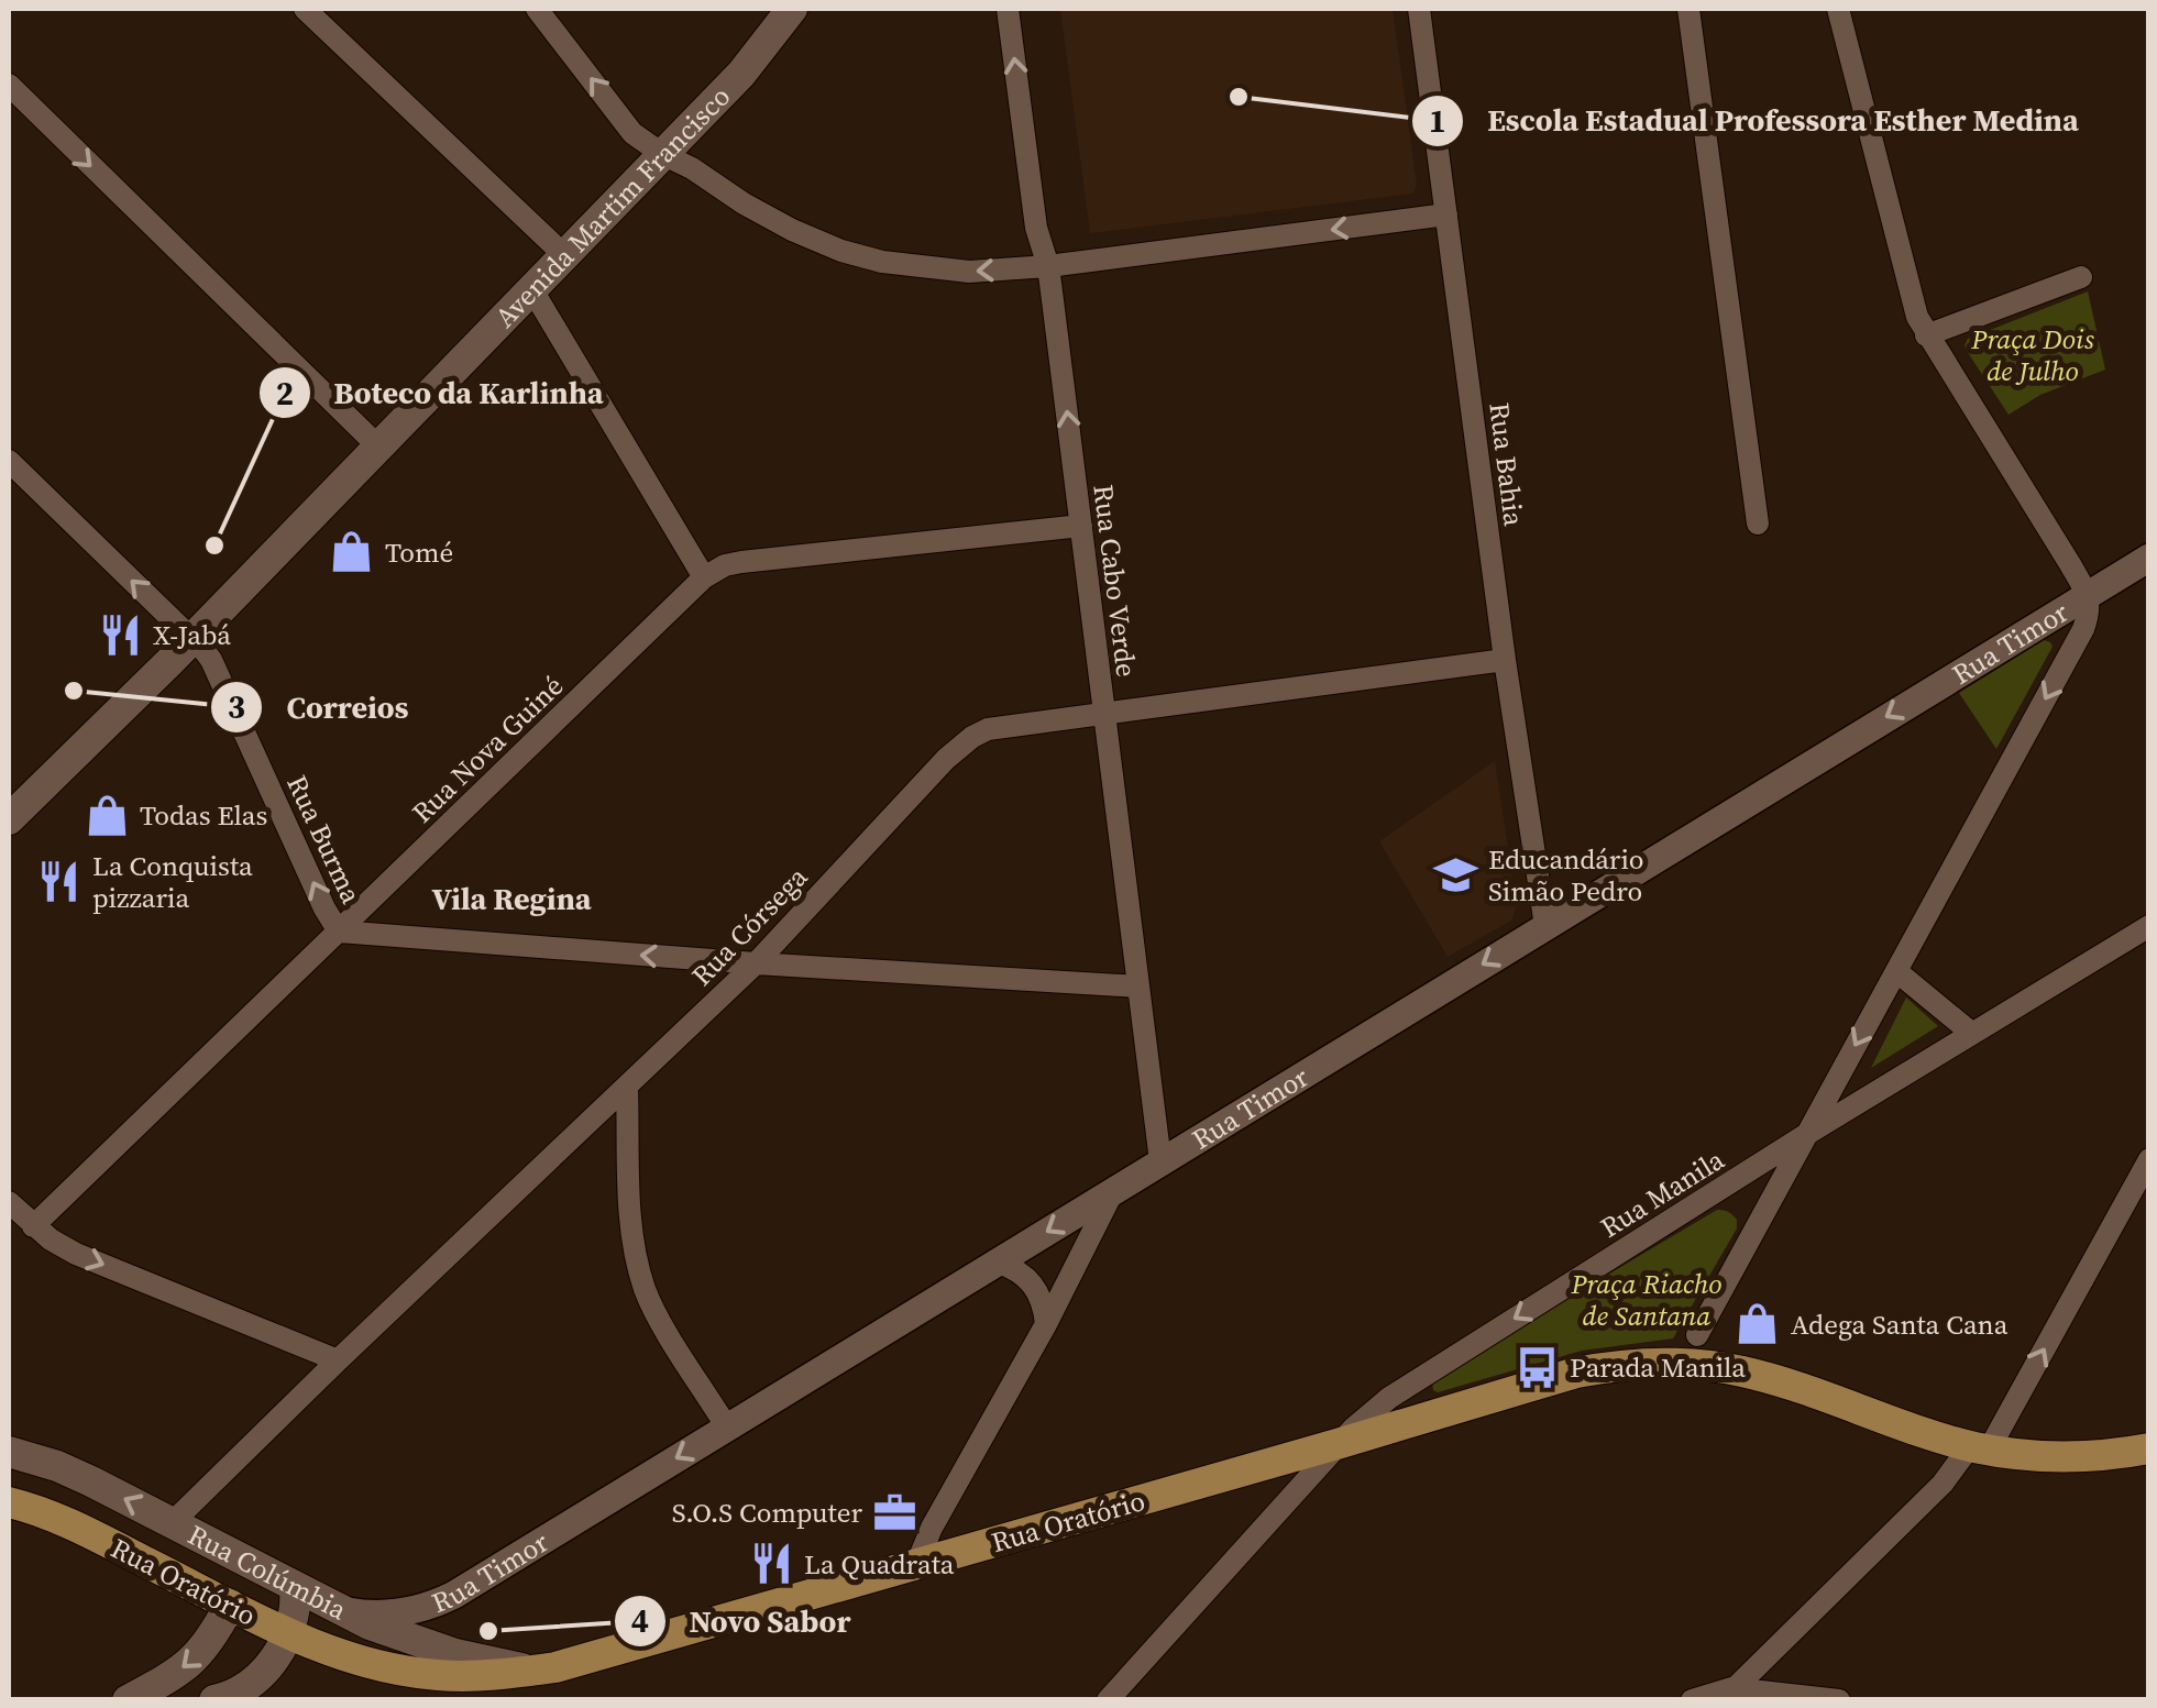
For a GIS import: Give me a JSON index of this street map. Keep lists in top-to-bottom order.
{
  "streets": {
    "main road": ["Avenida Martim Francisco", "Rua Oratório", "Rua Colúmbia"],
    "street": [
      "Rua Bahia",
      "Rua Cabo Verde",
      "Rua Timor",
      "Rua Nova Guiné",
      "Rua Burma",
      "Rua Córsega",
      "Rua Manila"
    ]
  },
  "crossings": [
    ["Avenida Martim Francisco", "Rua Burma"],
    ["Rua Bahia", "Rua Timor"],
    ["Rua Bahia", "Rua Córsega"],
    ["Rua Cabo Verde", "Rua Timor"],
    ["Rua Cabo Verde", "Rua Nova Guiné"],
    ["Rua Cabo Verde", "Rua Burma"],
    ["Rua Cabo Verde", "Rua Córsega"],
    ["Rua Timor", "Rua Colúmbia"],
    ["Rua Nova Guiné", "Rua Burma"],
    ["Rua Burma", "Rua Córsega"],
    ["Rua Córsega", "Rua Colúmbia"],
    ["Rua Manila", "Rua Oratório"],
    ["Rua Oratório", "Rua Colúmbia"]
  ],
  "one_way": [
    "Rua Cabo Verde",
    "Rua Timor",
    "Rua Burma",
    "Rua Manila"
  ],
  "districts": ["Vila Regina"],
  "parks": ["Praça Dois de Julho", "Praça Riacho de Santana"],
  "places": {
    "other": [
      "Escola Estadual Professora Esther Medina",
      "Boteco da Karlinha",
      "Correios",
      "Novo Sabor"
    ],
    "shop": ["Tomé", "Todas Elas", "Adega Santa Cana"],
    "restaurant": ["X-Jabá", "La Conquista pizzaria", "La Quadrata"],
    "school or university": ["Educandário Simão Pedro"],
    "bus stop": ["Parada Manila"],
    "office": ["S.O.S Computer"]
  }
}
